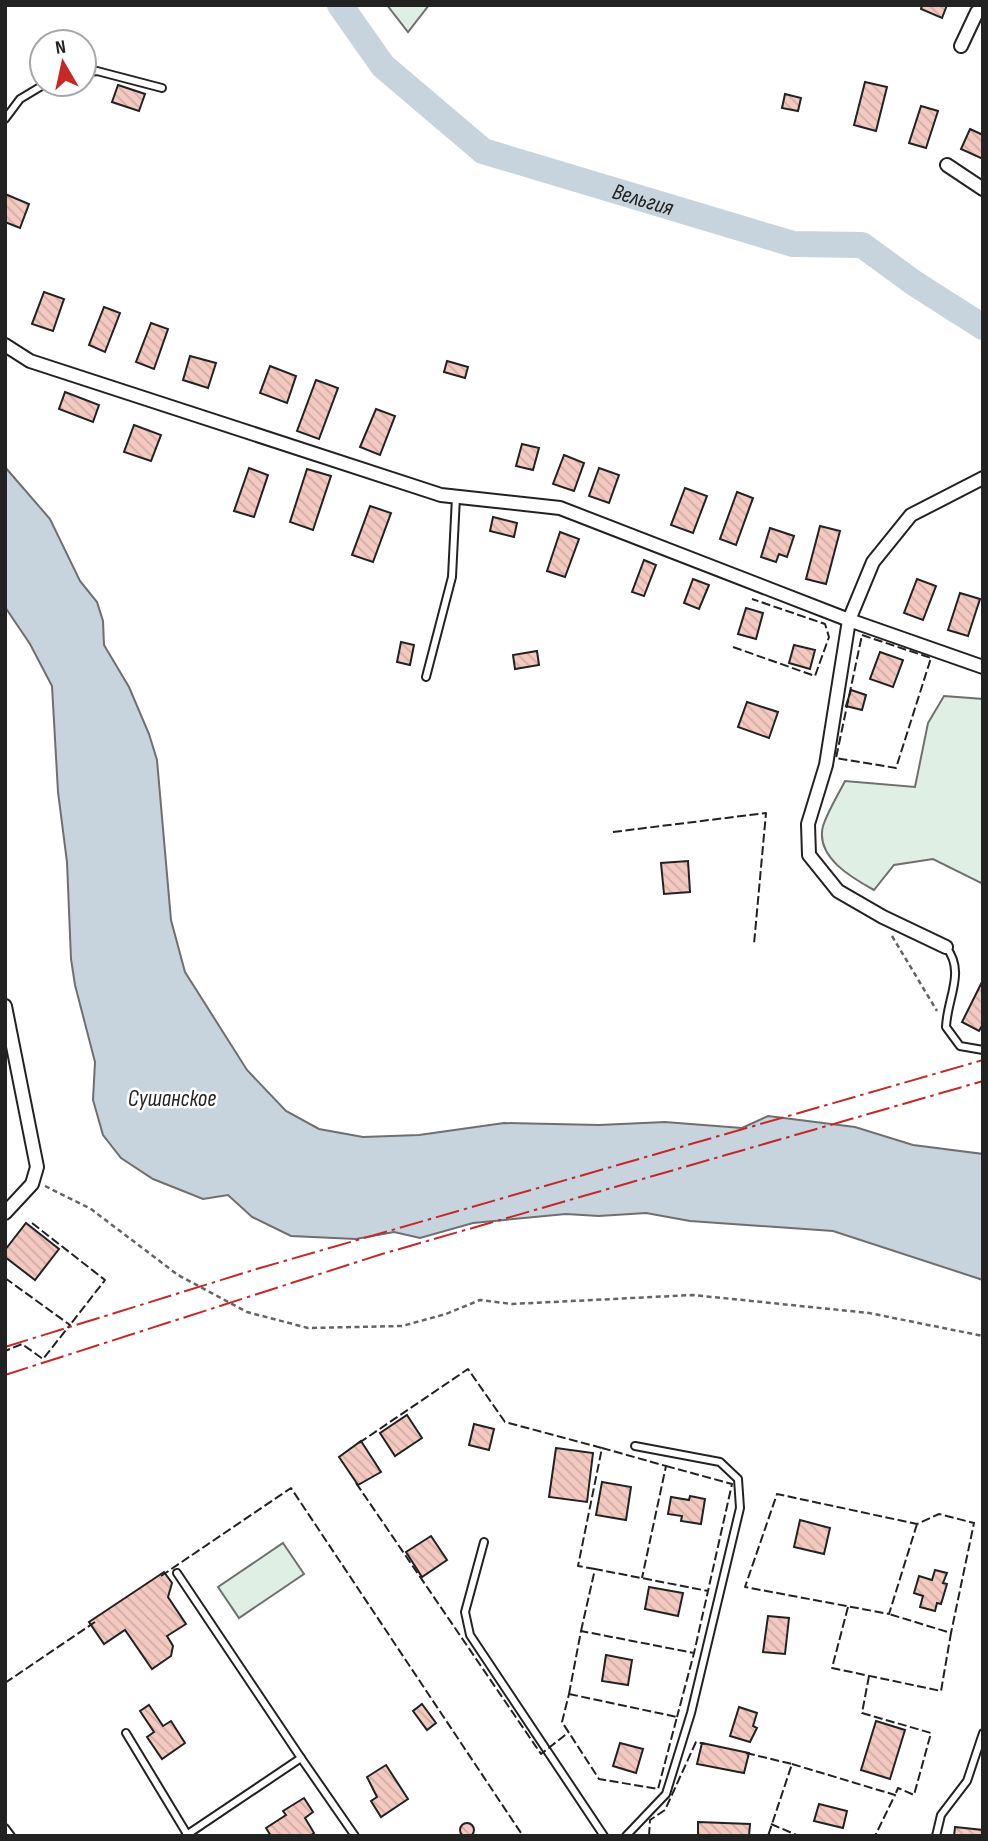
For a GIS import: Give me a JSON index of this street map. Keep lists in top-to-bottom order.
{
  "water": ["Вельгия", "Сушанское"],
  "north": "top"
}
